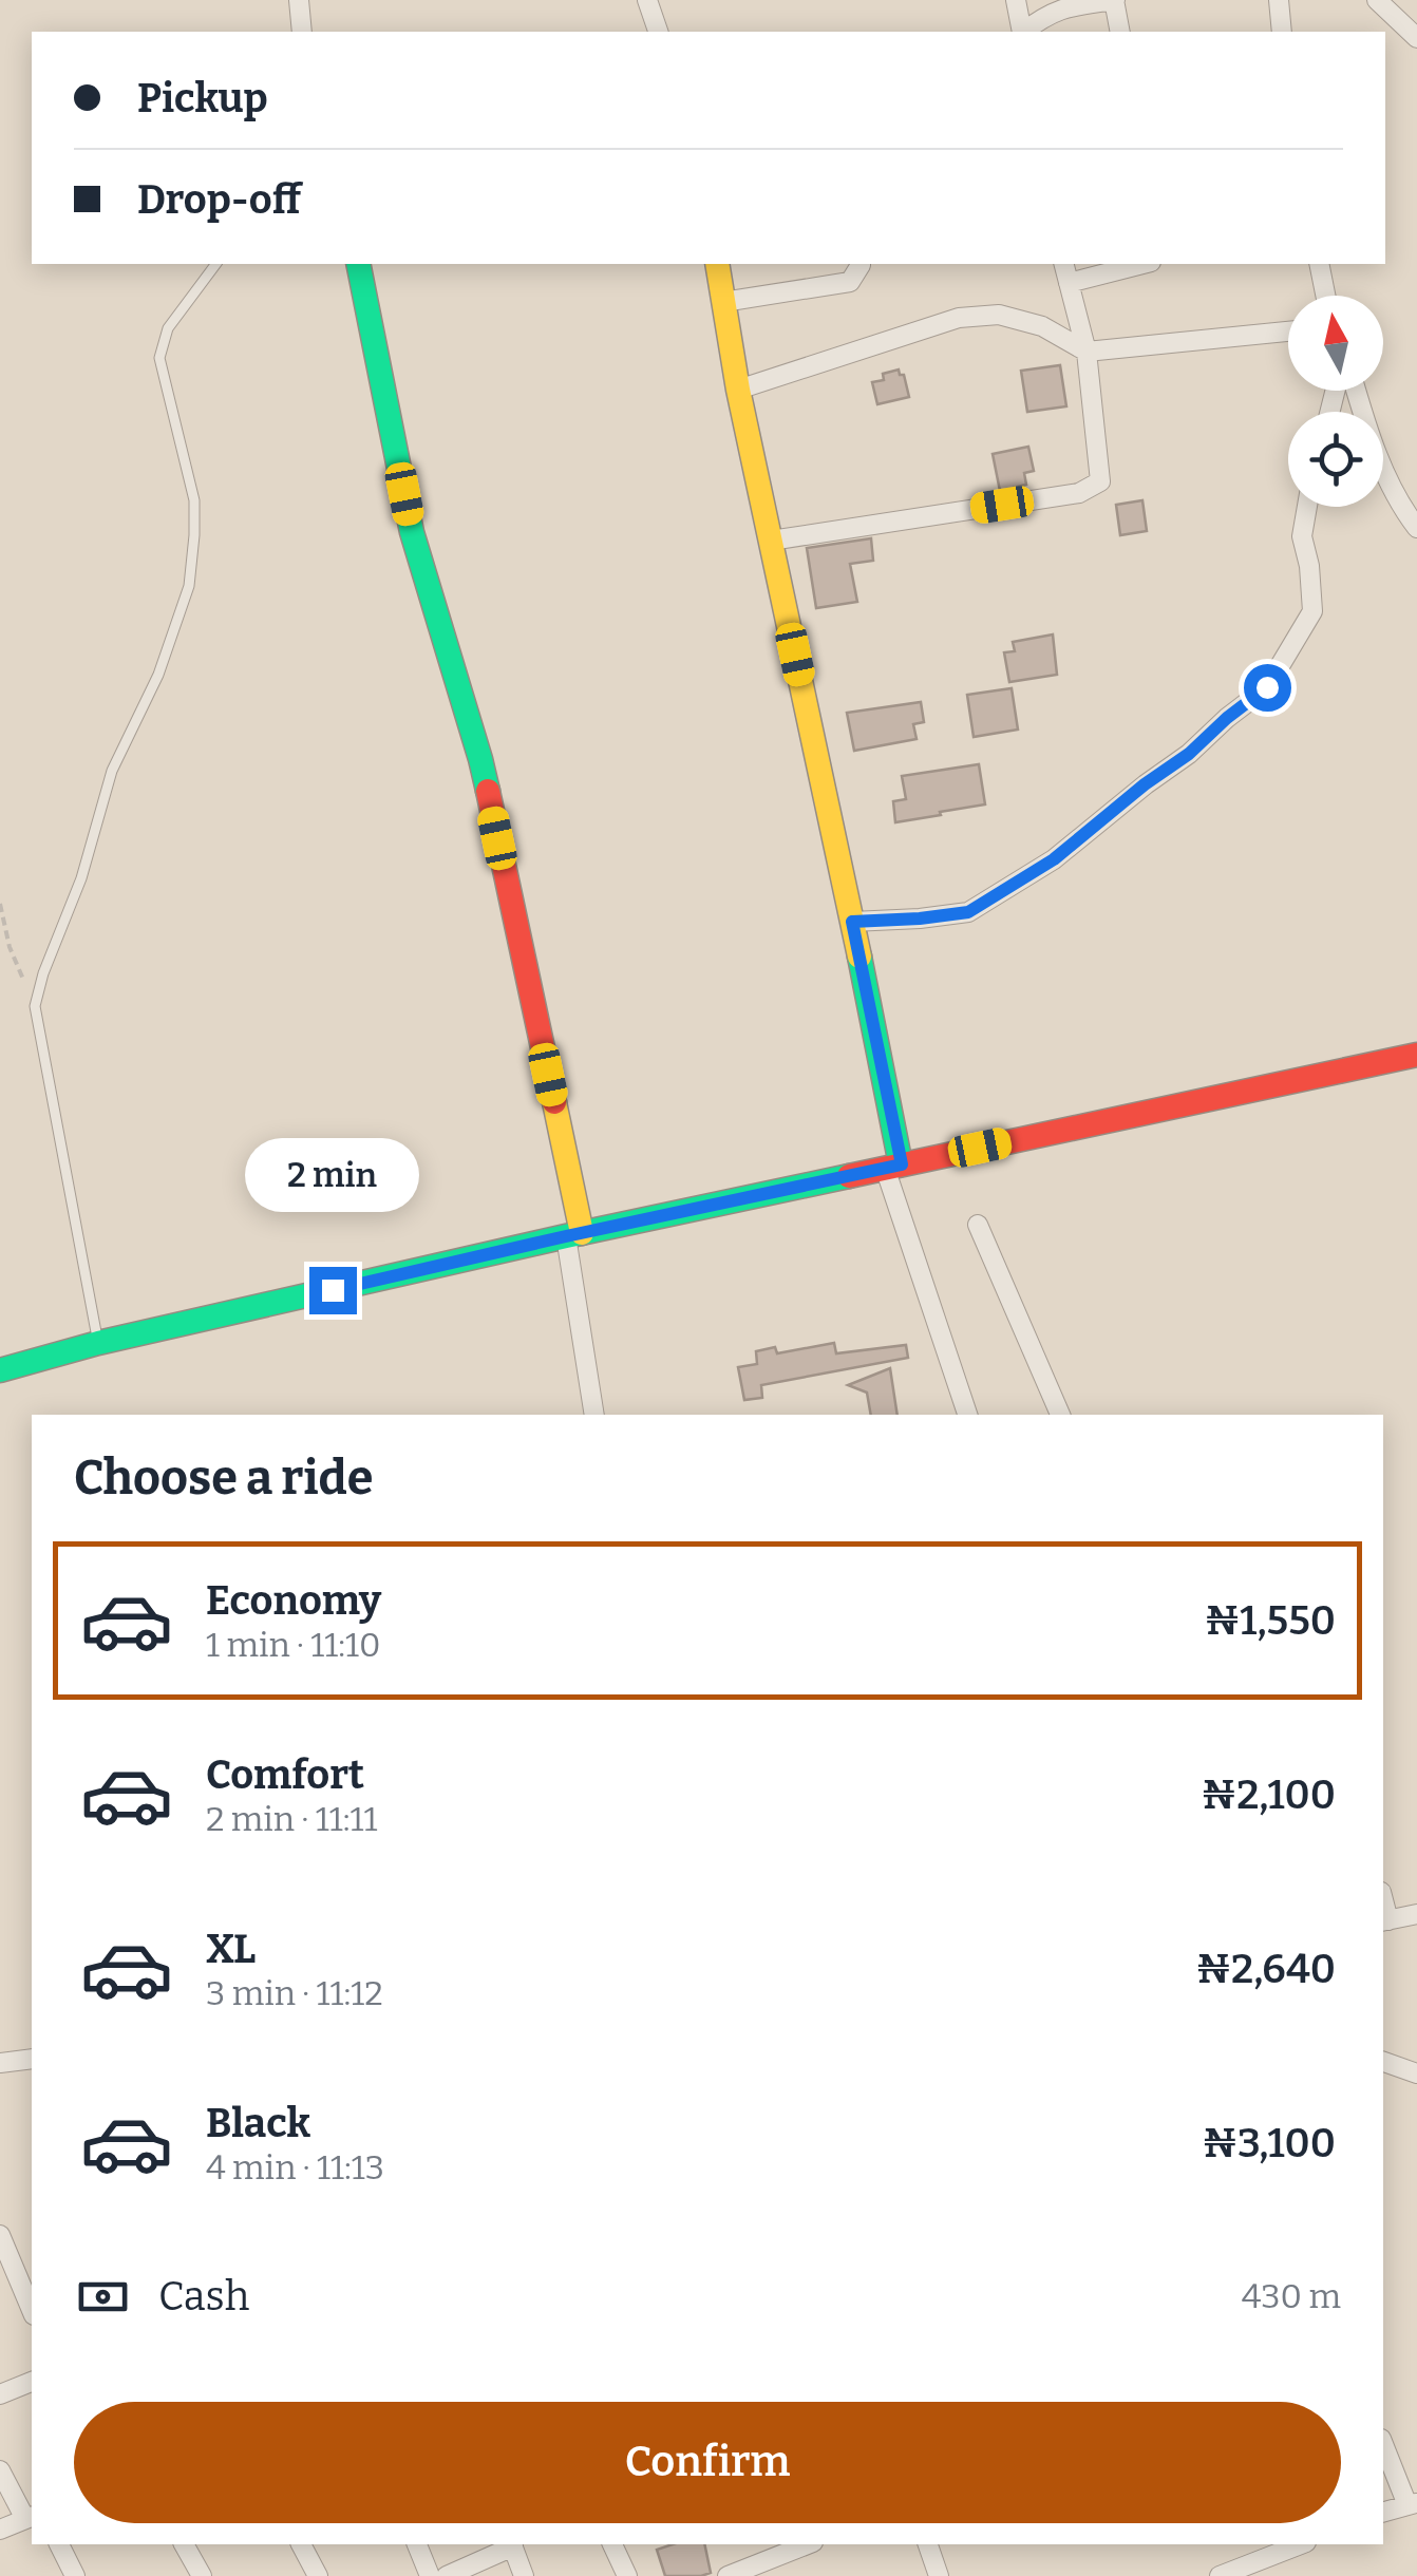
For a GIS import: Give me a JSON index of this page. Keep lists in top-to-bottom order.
{
  "north": "top",
  "page": {
    "banner": ["Pickup", "Drop-off"],
    "bubble": "2 min",
    "heading": "Choose a ride",
    "list": [
      {
        "name": "Economy",
        "note": "1 min · 11:10",
        "value": "₦1,550"
      },
      {
        "name": "Comfort",
        "note": "2 min · 11:11",
        "value": "₦2,100"
      },
      {
        "name": "XL",
        "note": "3 min · 11:12",
        "value": "₦2,640"
      },
      {
        "name": "Black",
        "note": "4 min · 11:13",
        "value": "₦3,100"
      }
    ],
    "pay": ["Cash", "430 m"],
    "buttons": "Confirm"
  }
}
